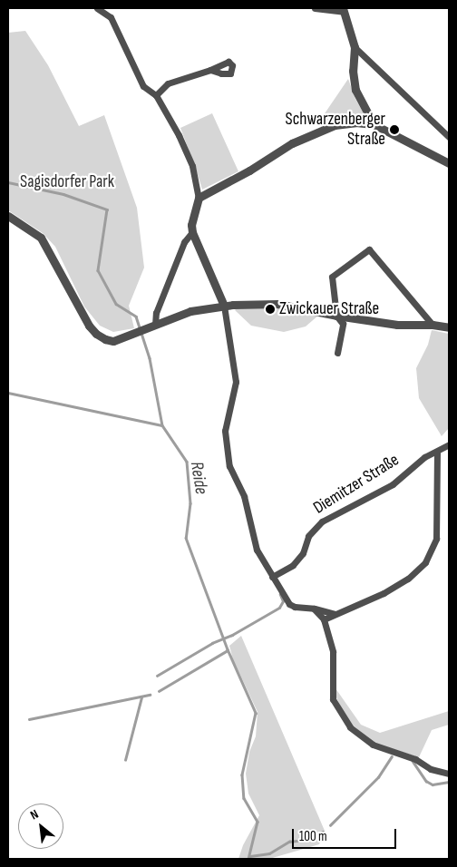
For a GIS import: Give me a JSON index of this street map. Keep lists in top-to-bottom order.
{
  "streets": {
    "street": ["Diemitzer Straße"]
  },
  "water": ["Reide"],
  "parks": ["Sagisdorfer Park"],
  "places": ["Schwarzenberger Straße", "Zwickauer Straße"],
  "scale_bar": "100 m",
  "north": "top left"
}
